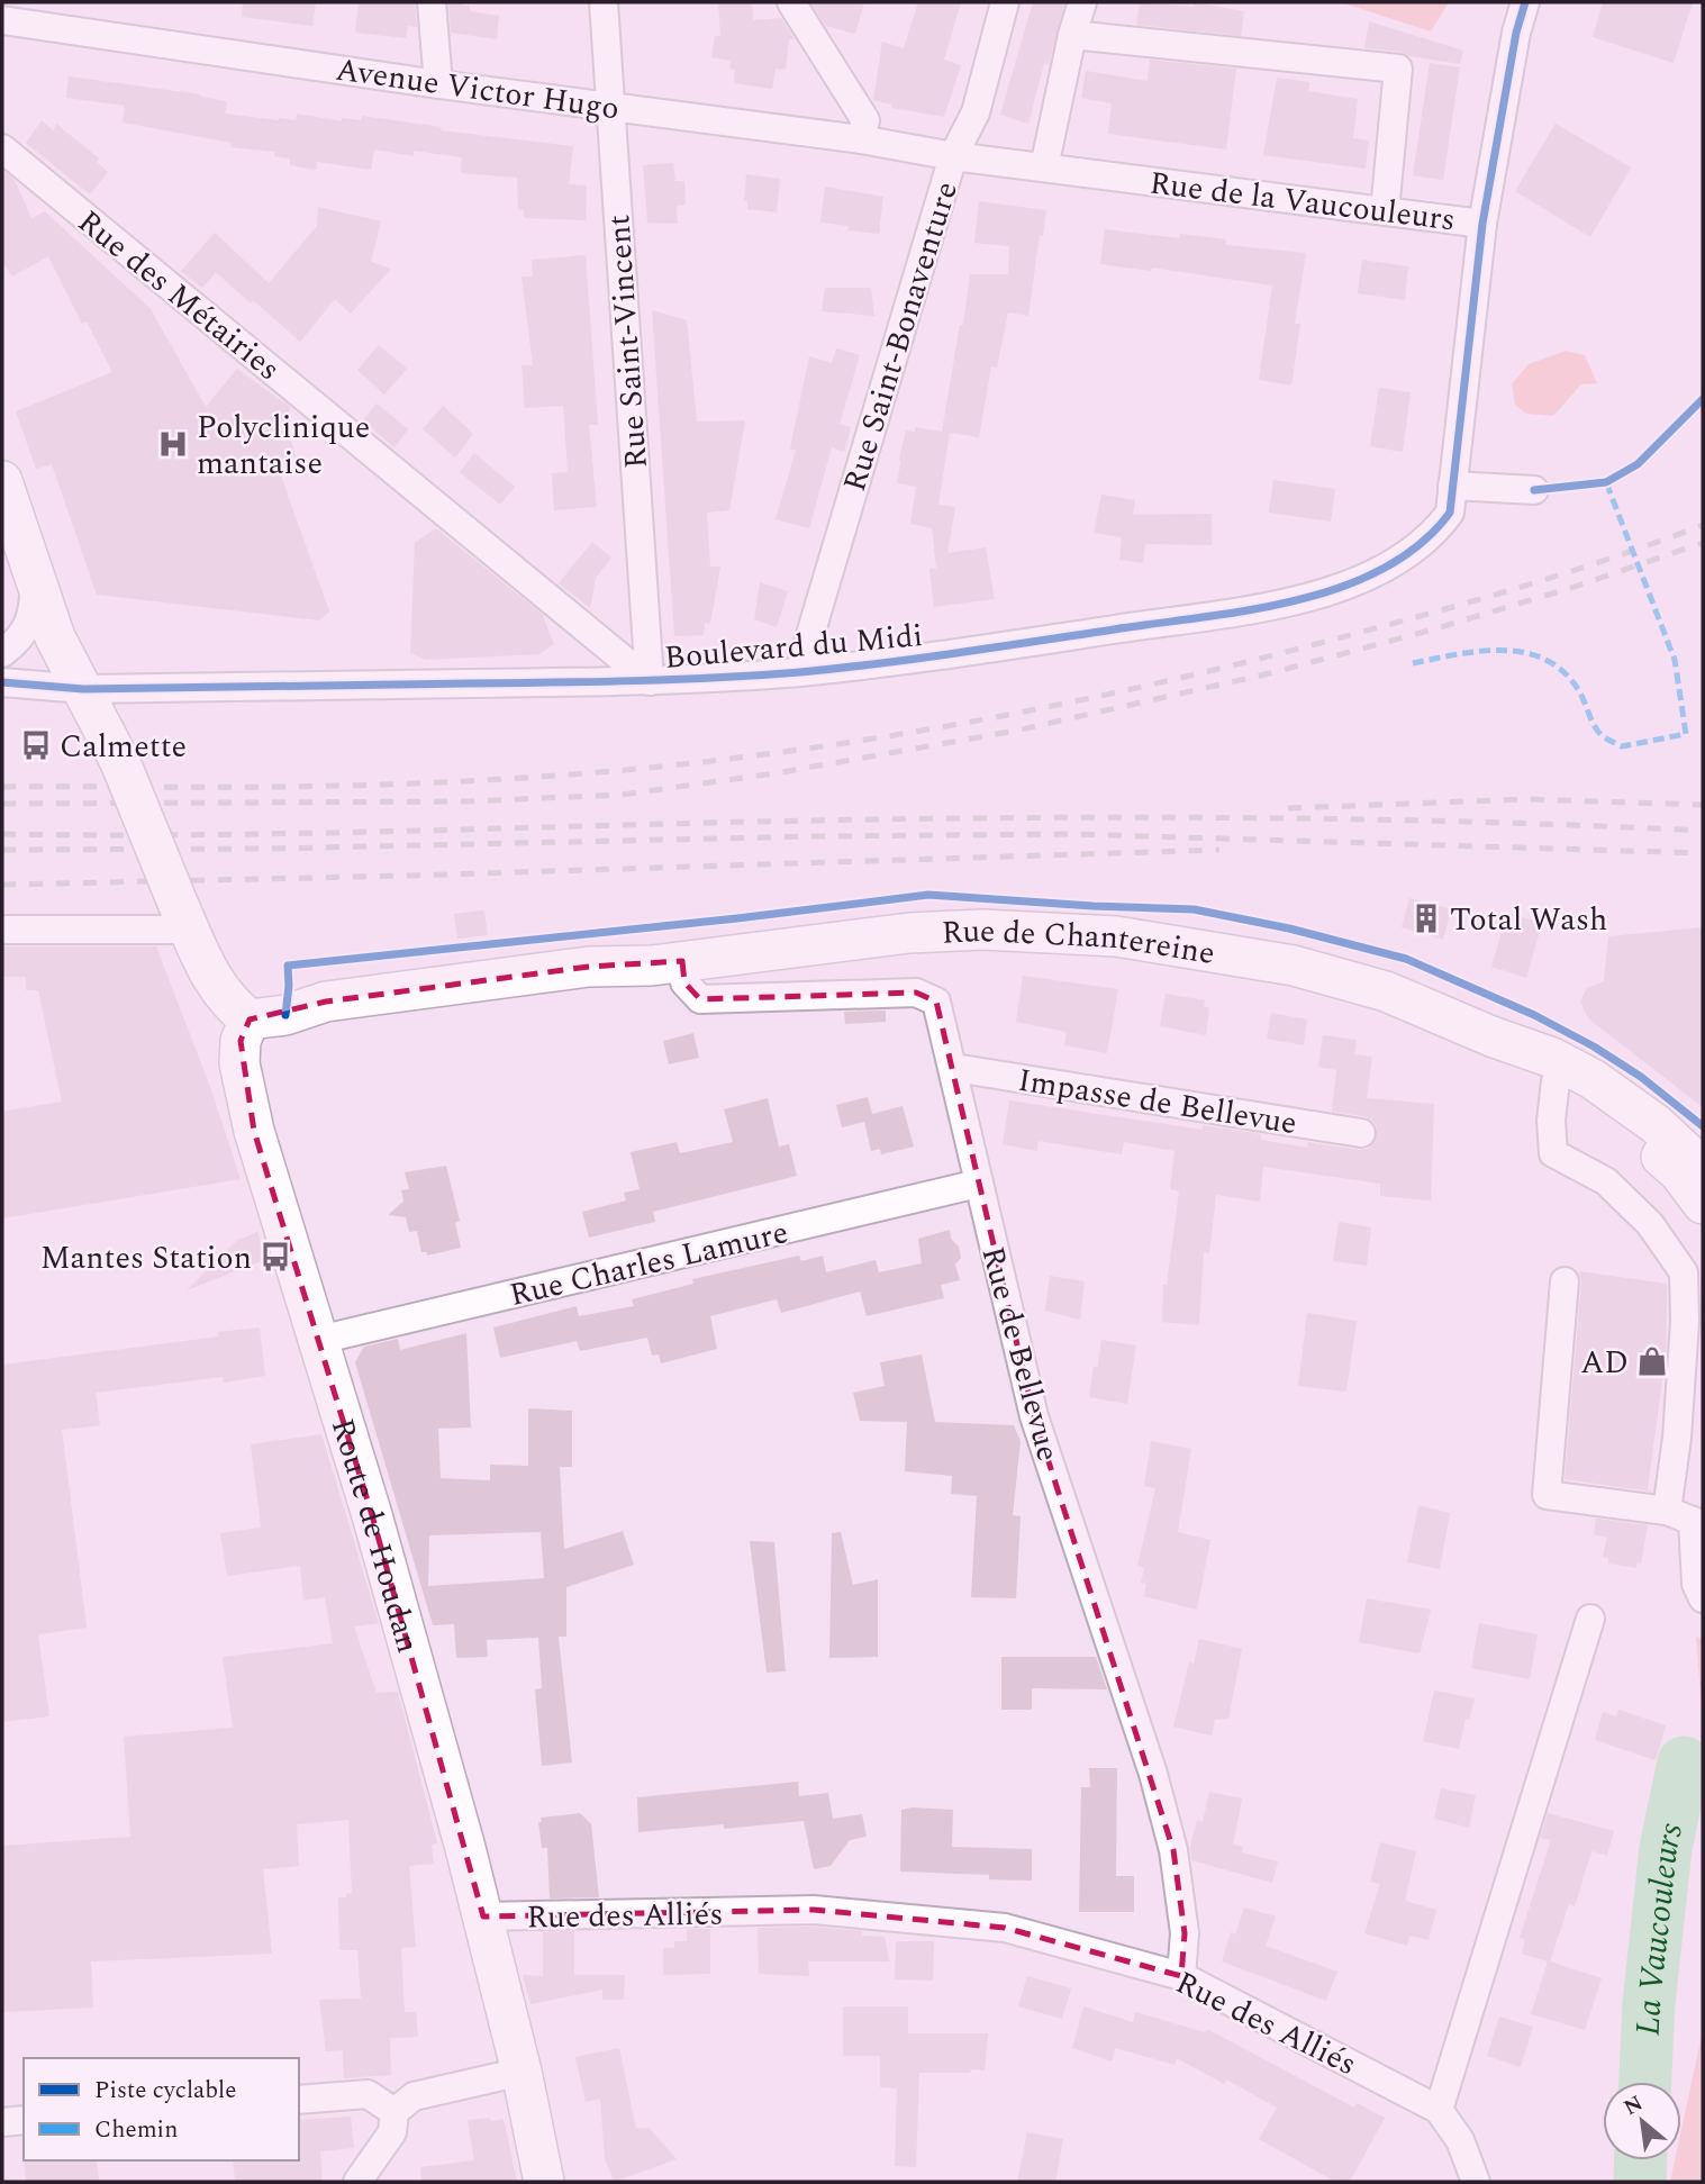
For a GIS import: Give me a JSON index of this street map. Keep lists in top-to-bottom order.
{
  "streets": {
    "main road": ["Rue de Chantereine", "Route de Houdan"],
    "street": [
      "Avenue Victor Hugo",
      "Rue de la Vaucouleurs",
      "Rue des Métairies",
      "Rue Saint-Bonaventure",
      "Rue Saint-Vincent",
      "Boulevard du Midi",
      "Impasse de Bellevue",
      "Rue Charles Lamure",
      "Rue de Bellevue",
      "Rue des Alliés"
    ]
  },
  "crossings": [
    ["Avenue Victor Hugo", "Rue de la Vaucouleurs"],
    ["Avenue Victor Hugo", "Rue Saint-Bonaventure"],
    ["Avenue Victor Hugo", "Rue Saint-Vincent"],
    ["Rue de la Vaucouleurs", "Rue Saint-Bonaventure"],
    ["Rue de la Vaucouleurs", "Boulevard du Midi"],
    ["Rue des Métairies", "Rue Saint-Vincent"],
    ["Rue des Métairies", "Boulevard du Midi"],
    ["Rue Saint-Bonaventure", "Boulevard du Midi"],
    ["Rue Saint-Vincent", "Boulevard du Midi"],
    ["Rue de Chantereine", "Rue de Bellevue"],
    ["Rue de Chantereine", "Route de Houdan"],
    ["Impasse de Bellevue", "Rue de Bellevue"],
    ["Rue Charles Lamure", "Rue de Bellevue"],
    ["Rue Charles Lamure", "Route de Houdan"],
    ["Rue de Bellevue", "Rue des Alliés"],
    ["Route de Houdan", "Rue des Alliés"]
  ],
  "water": ["La Vaucouleurs"],
  "places": {
    "hospital": ["Polyclinique mantaise"],
    "bus stop": ["Calmette", "Mantes Station"],
    "building": ["Total Wash"],
    "shop": ["AD"]
  },
  "legend": ["Piste cyclable", "Chemin"],
  "north": "top left"
}
